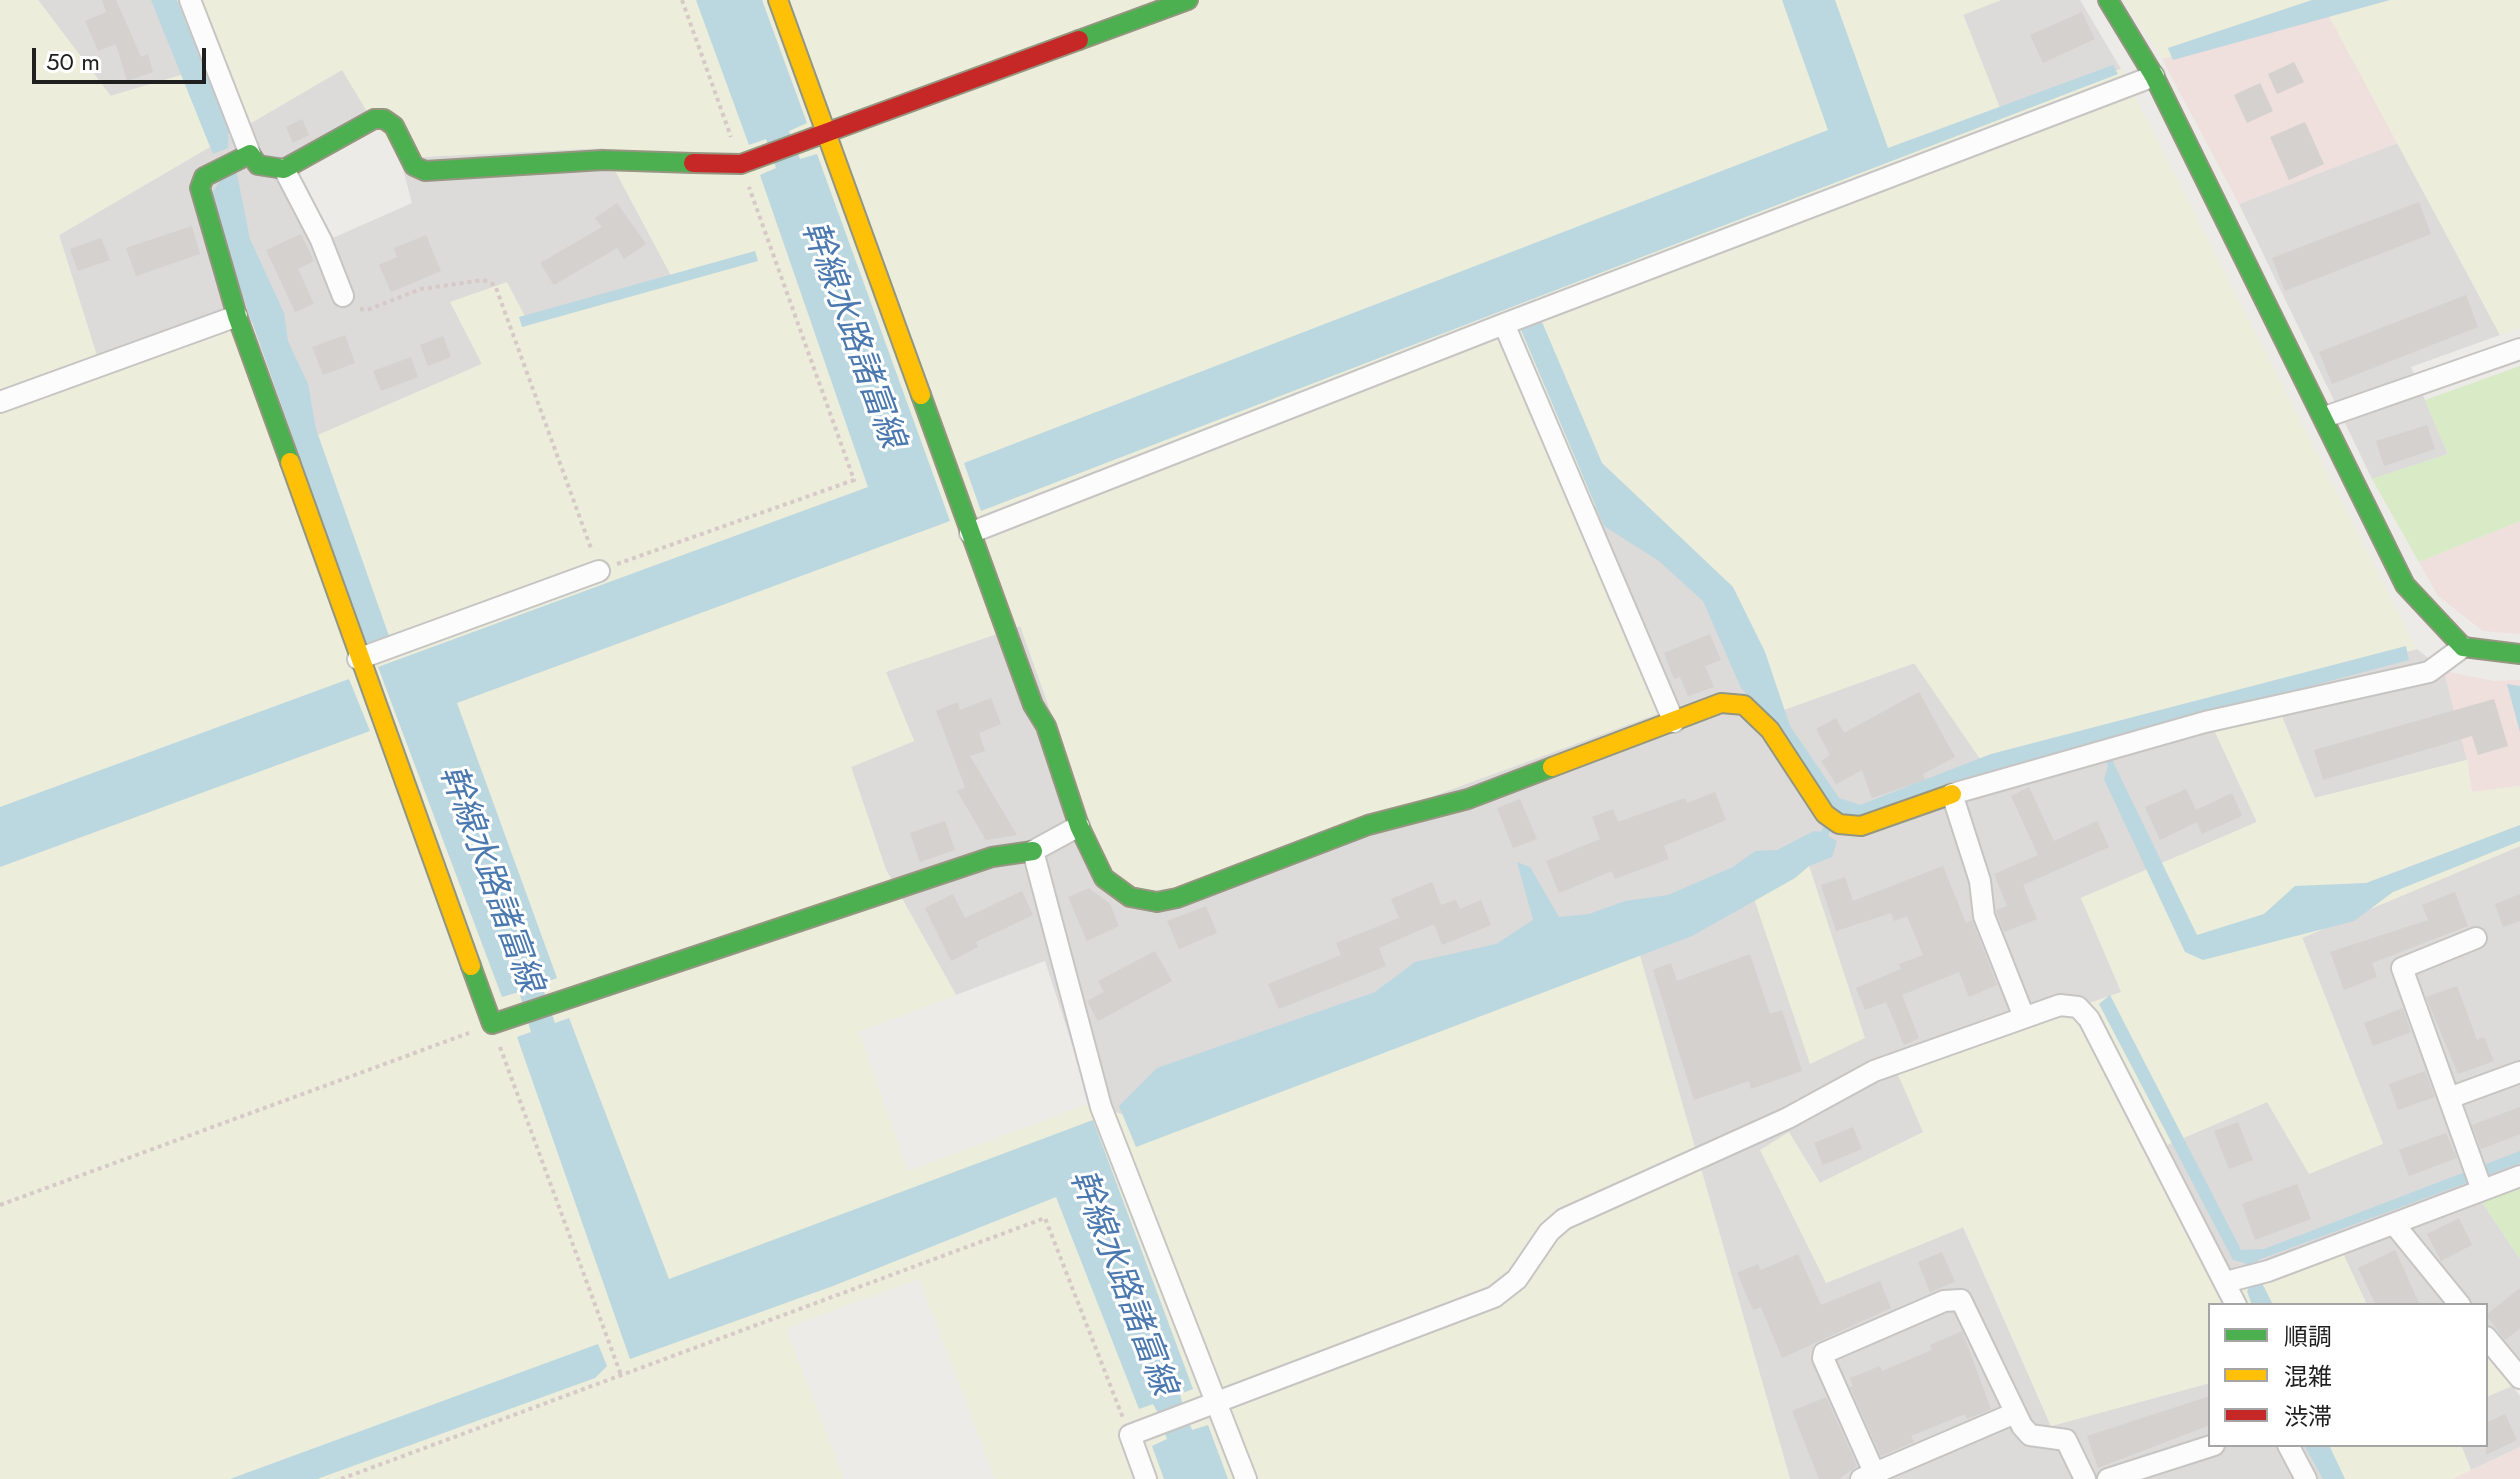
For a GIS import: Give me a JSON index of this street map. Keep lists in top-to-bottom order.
{
  "water": ["幹線水路諸富線"],
  "legend": ["順調", "混雑", "渋滞"],
  "scale_bar": "50 m"
}
